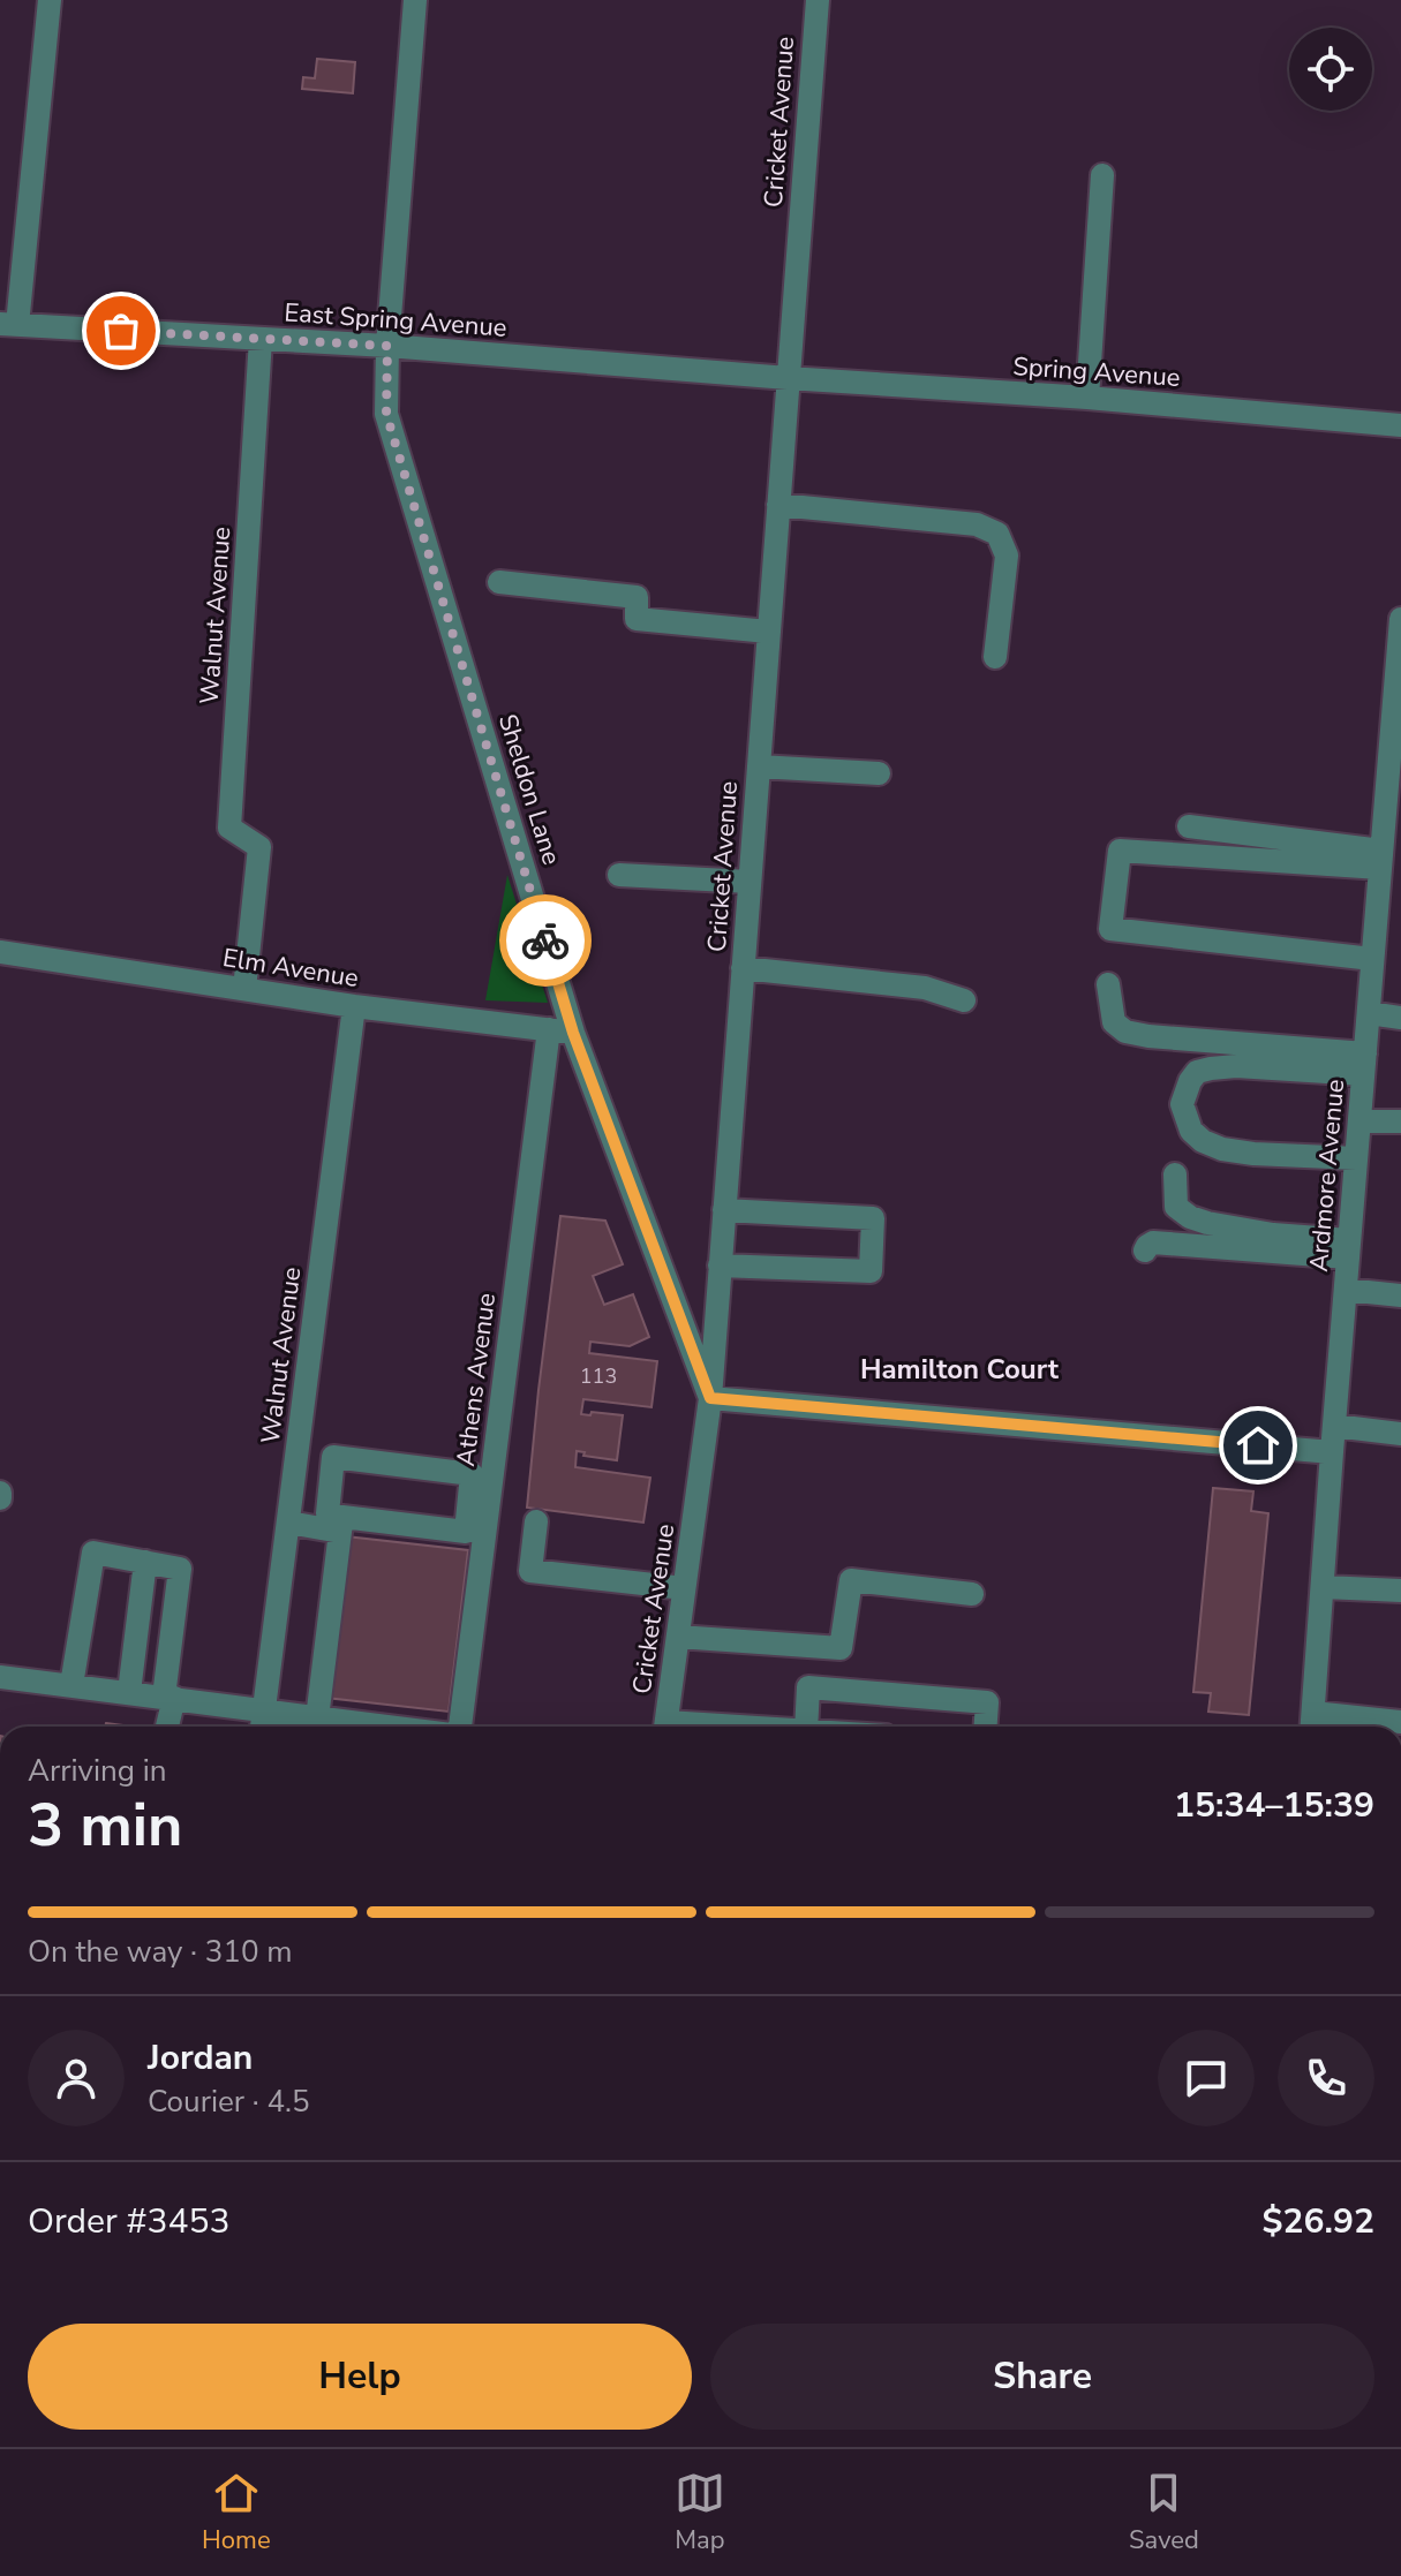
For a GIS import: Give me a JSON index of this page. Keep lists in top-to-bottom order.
{
  "streets": {
    "street": [
      "Cricket Avenue",
      "East Spring Avenue",
      "Spring Avenue",
      "Walnut Avenue",
      "Sheldon Lane",
      "Elm Avenue",
      "Ardmore Avenue",
      "Athens Avenue"
    ]
  },
  "crossings": [
    ["Cricket Avenue", "East Spring Avenue"],
    ["Cricket Avenue", "Spring Avenue"],
    ["Cricket Avenue", "Sheldon Lane"],
    ["East Spring Avenue", "Spring Avenue"],
    ["East Spring Avenue", "Walnut Avenue"],
    ["East Spring Avenue", "Sheldon Lane"],
    ["Walnut Avenue", "Elm Avenue"],
    ["Sheldon Lane", "Elm Avenue"],
    ["Elm Avenue", "Athens Avenue"]
  ],
  "districts": ["Hamilton Court"],
  "house_numbers": ["113"],
  "page": {
    "heading": ["3 min", "Arriving in", "15:34–15:39"],
    "panel": [
      "Jordan",
      "Courier · 4.5",
      "Order #3453",
      "$26.92"
    ],
    "bar": "On the way · 310 m",
    "buttons": ["Help", "Share"],
    "tabs": ["Home", "Map", "Saved"]
  }
}
